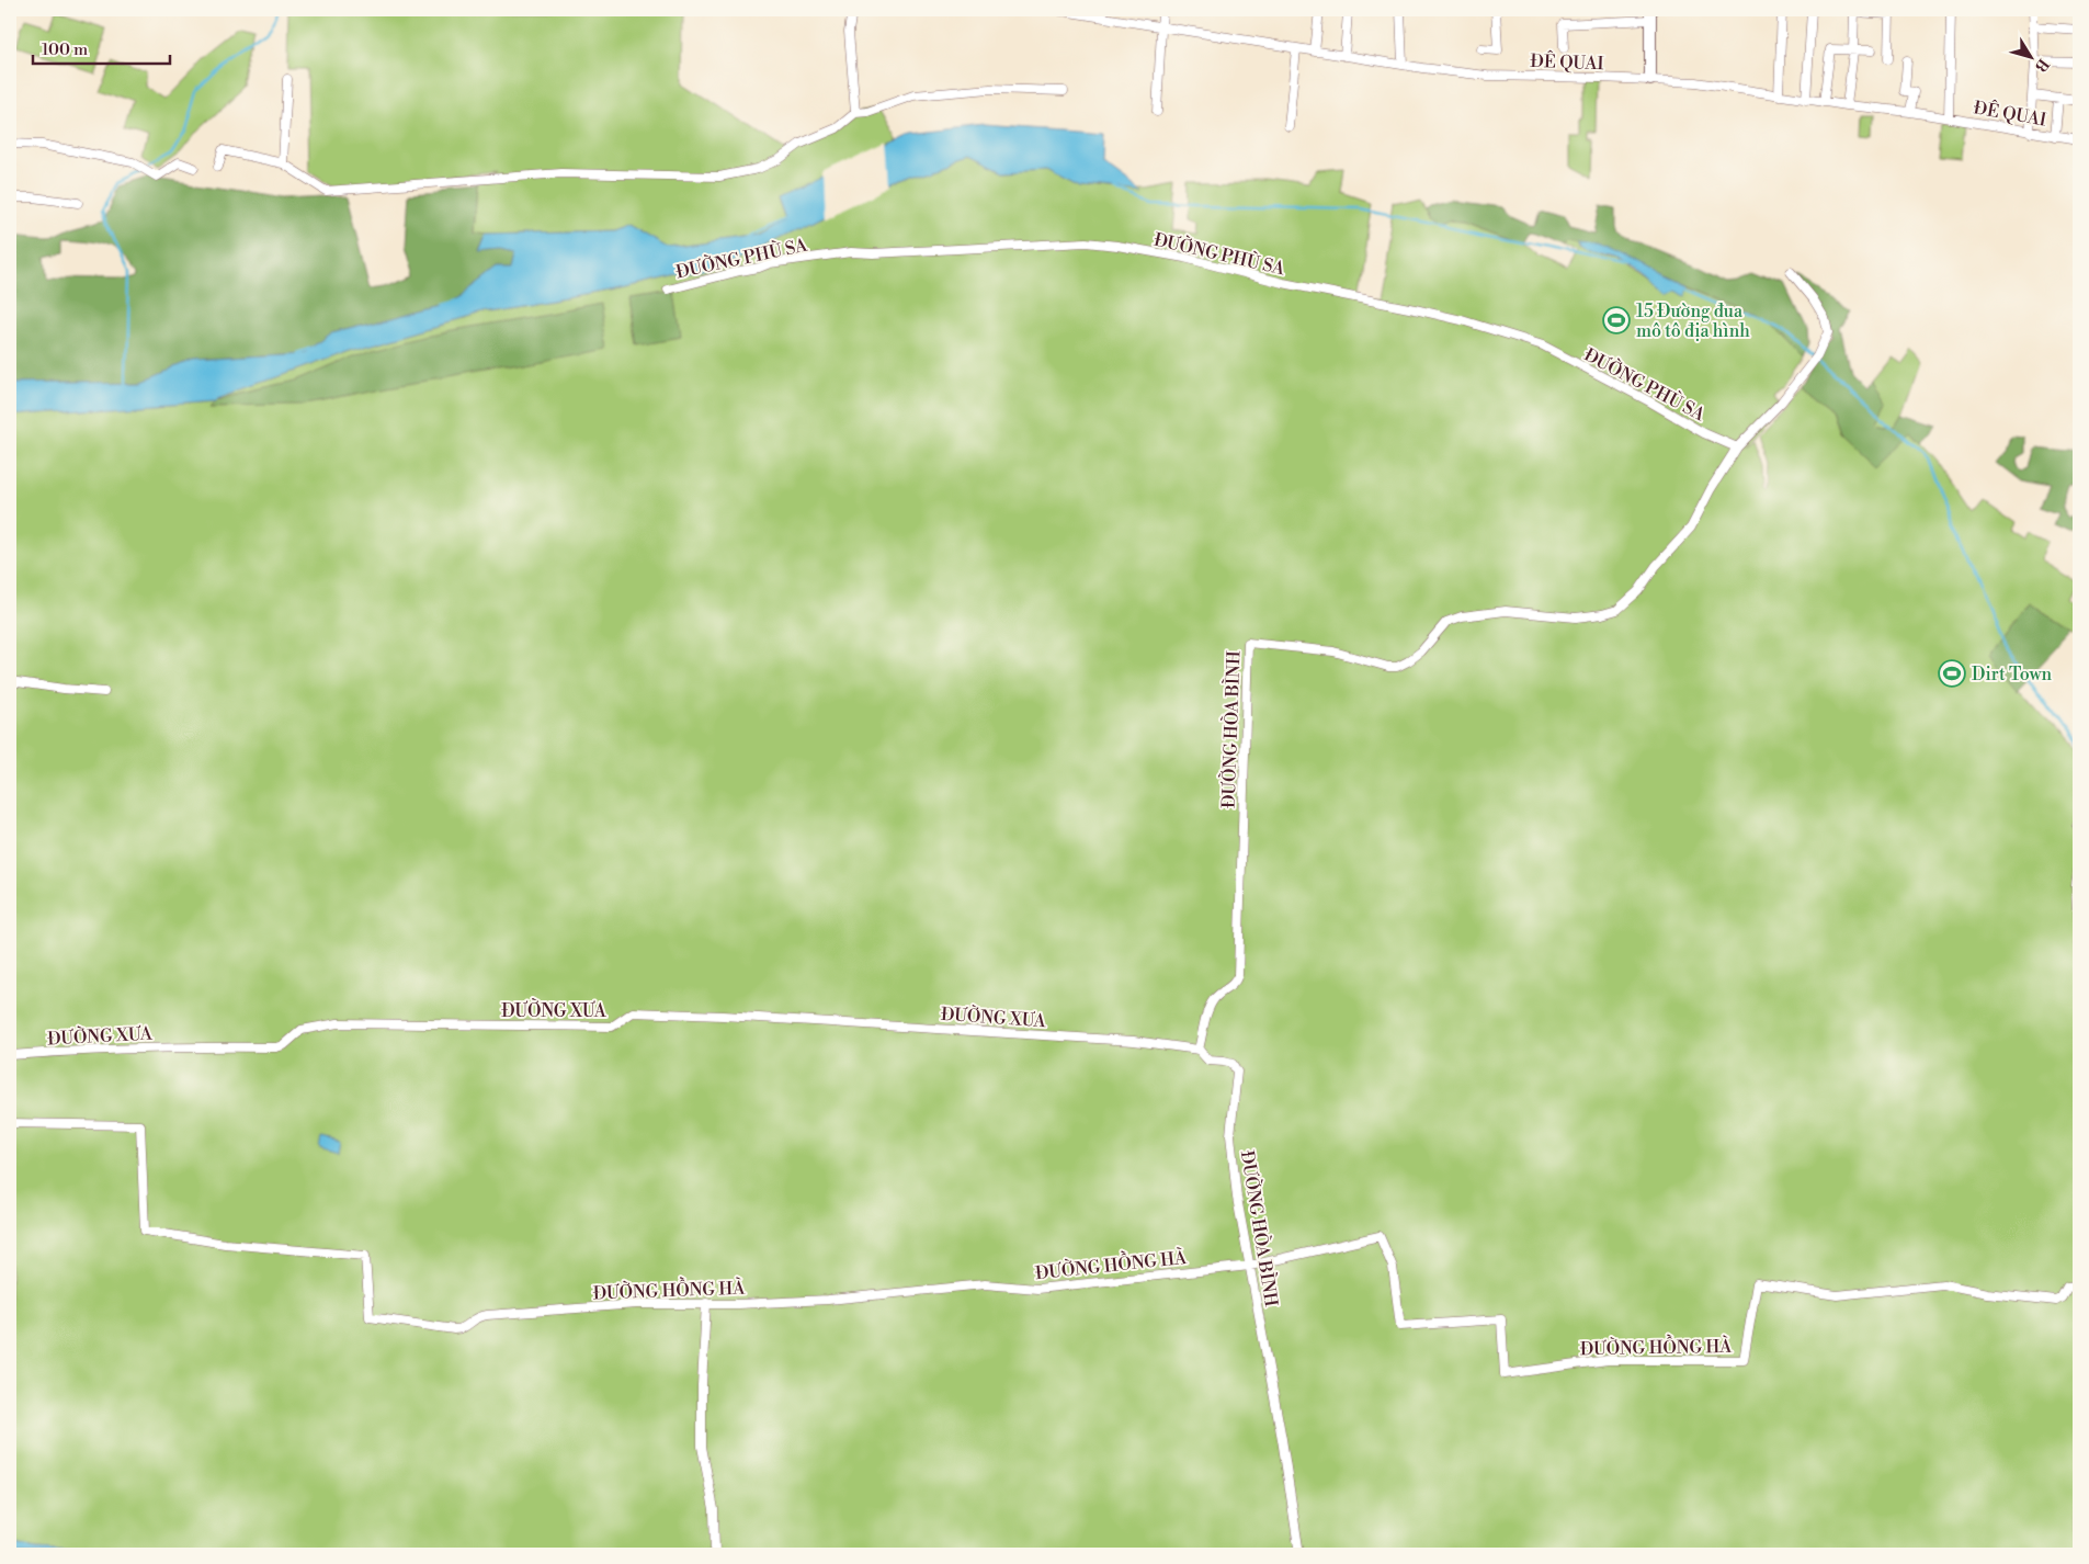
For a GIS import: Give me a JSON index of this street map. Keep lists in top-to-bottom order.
{
  "streets": {
    "street": [
      "ĐÊ QUAI",
      "ĐƯỜNG PHÙ SA",
      "ĐƯỜNG HÒA BÌNH",
      "ĐƯỜNG XƯA",
      "ĐƯỜNG HỒNG HÀ"
    ]
  },
  "crossings": [
    ["ĐƯỜNG PHÙ SA", "ĐƯỜNG HÒA BÌNH"],
    ["ĐƯỜNG HÒA BÌNH", "ĐƯỜNG XƯA"],
    ["ĐƯỜNG HÒA BÌNH", "ĐƯỜNG HỒNG HÀ"]
  ],
  "places": {
    "sports": ["15 Đường đua mô tô địa hình", "Dirt Town"]
  },
  "scale_bar": "100 m",
  "north": "bottom right"
}
